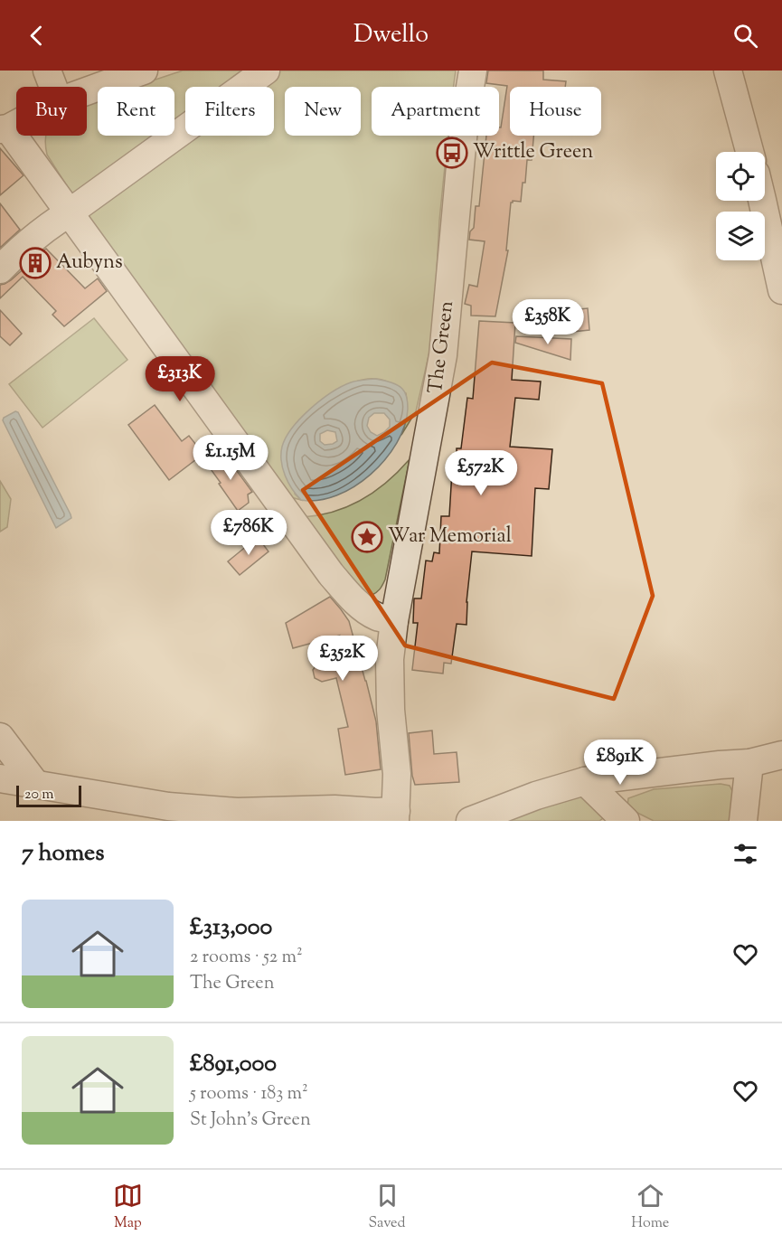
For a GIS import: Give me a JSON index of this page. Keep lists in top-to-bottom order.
{
  "streets": {
    "street": ["The Green"]
  },
  "places": {
    "bus stop": ["Writtle Green"],
    "building": ["Aubyns"],
    "place": ["War Memorial"]
  },
  "scale_bar": "20 m",
  "page": {
    "header": "Dwello",
    "chip": [
      "Buy",
      "Rent",
      "Filters",
      "New",
      "Apartment",
      "House"
    ],
    "price": [
      "£358K",
      "£313K",
      "£1.15M",
      "£572K",
      "£786K",
      "£352K",
      "£891K"
    ],
    "scale": "20 m",
    "heading": "7 homes",
    "list": [
      {
        "name": "£313,000",
        "note": "2 rooms · 52 m² · The Green"
      },
      {
        "name": "£891,000",
        "note": "5 rooms · 183 m² · St John's Green"
      }
    ],
    "tabs": ["Map", "Saved", "Home"]
  }
}
